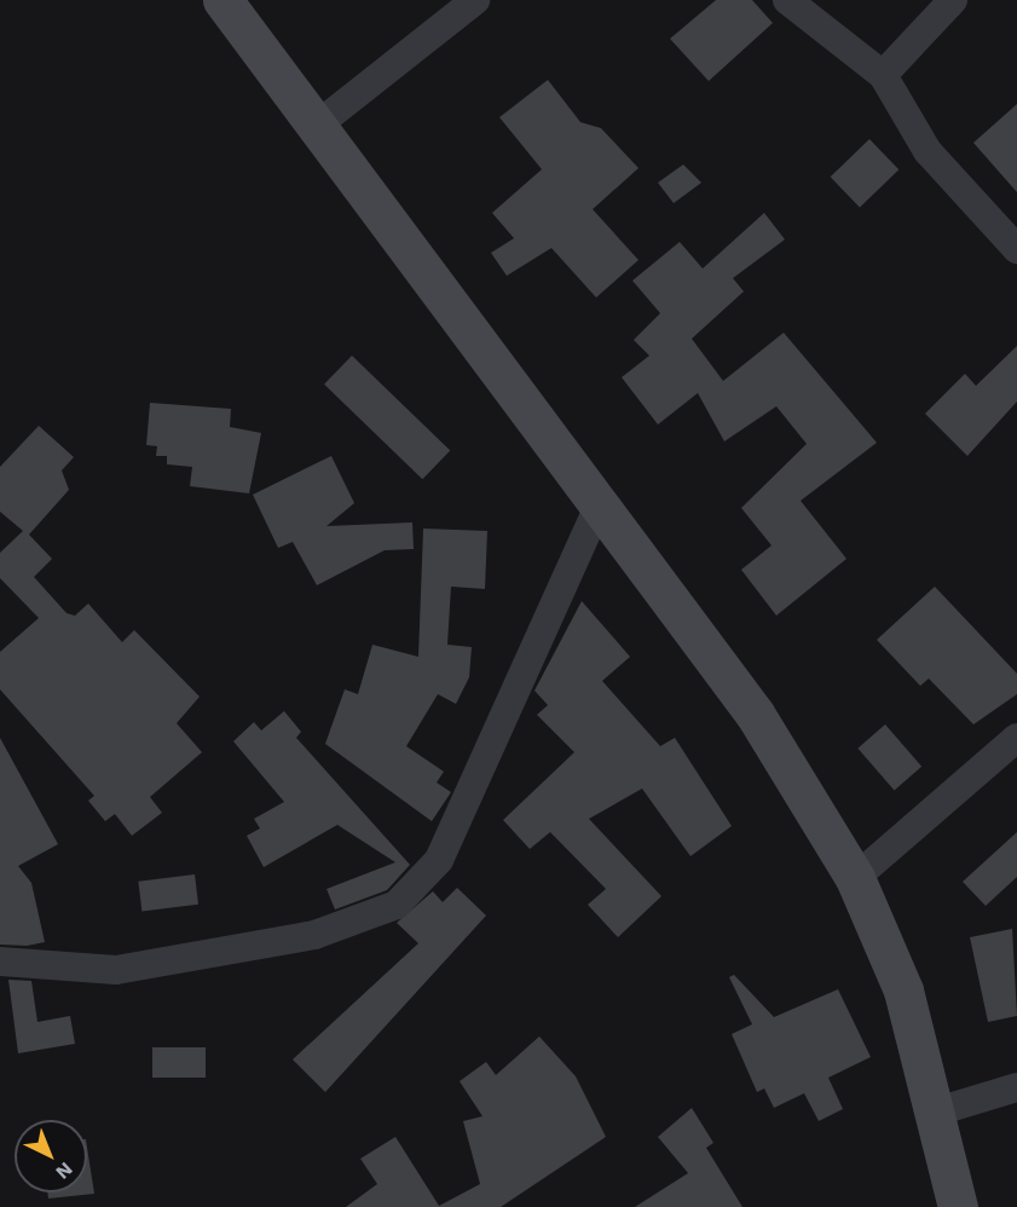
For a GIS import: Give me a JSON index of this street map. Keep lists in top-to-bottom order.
{
  "north": "bottom right"
}
